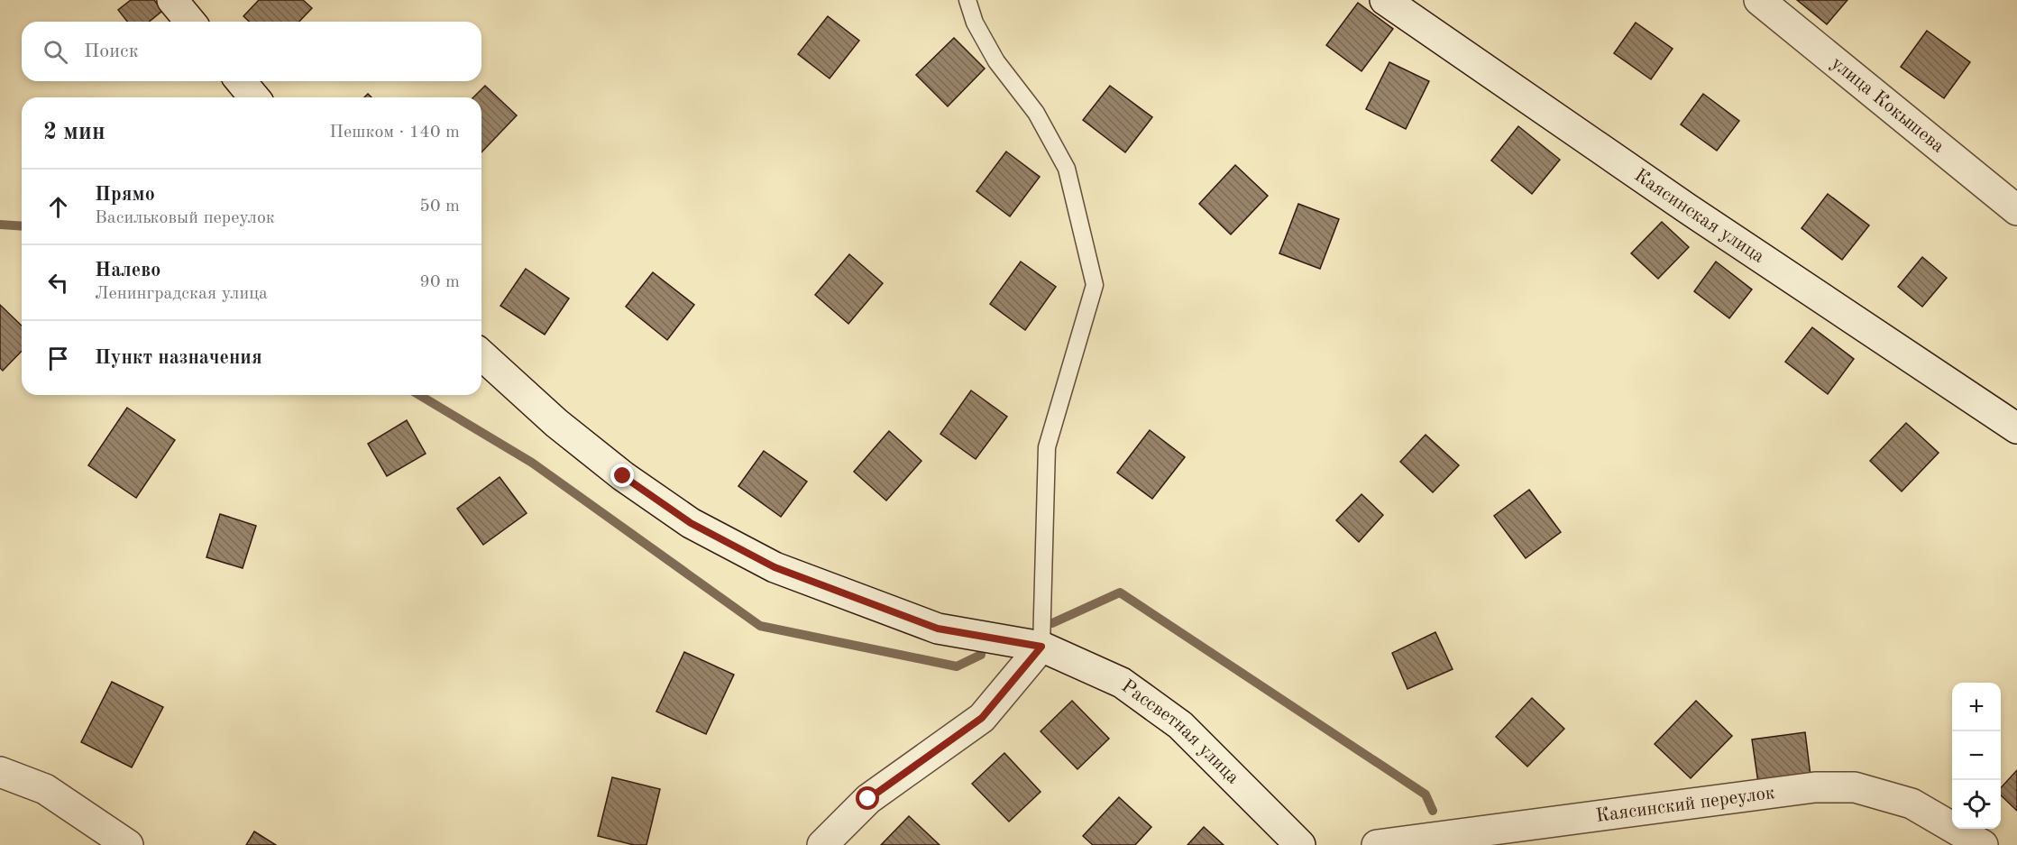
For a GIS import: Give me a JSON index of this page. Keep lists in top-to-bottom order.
{
  "streets": {
    "street": [
      "улица Кокышева",
      "Каясинская улица",
      "Рассветная улица",
      "Каясинский переулок"
    ]
  },
  "page": {
    "search": "Поиск",
    "heading": ["2 мин", "Пешком · 140 m"],
    "list": [
      ["Прямо", "Васильковый переулок", "50 m"],
      ["Налево", "Ленинградская улица", "90 m"],
      "Пункт назначения"
    ],
    "map_buttons": ["+", "−"]
  }
}
